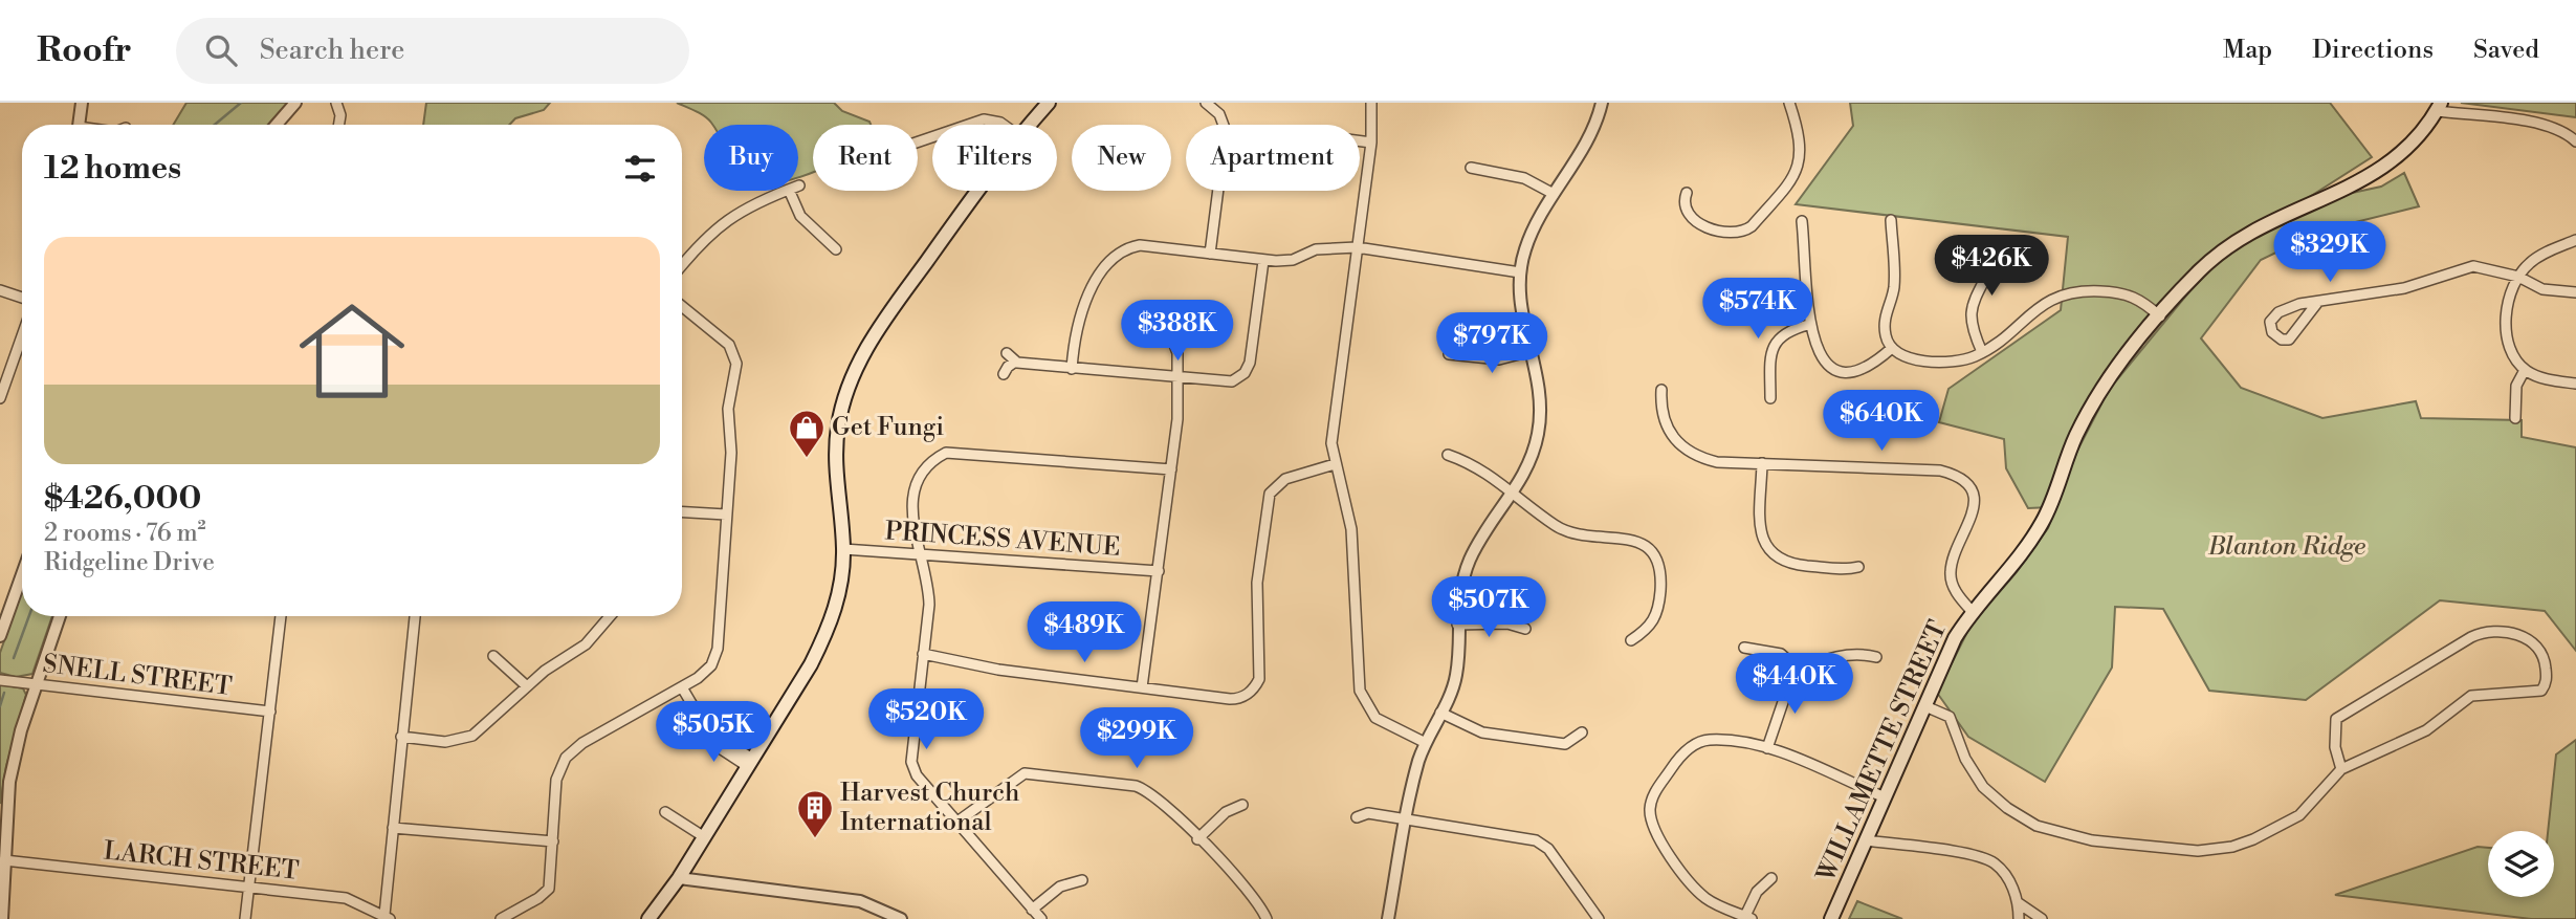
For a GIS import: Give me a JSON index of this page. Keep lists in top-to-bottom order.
{
  "streets": {
    "main road": ["WILLAMETTE STREET"],
    "street": ["PRINCESS AVENUE", "SNELL STREET", "LARCH STREET"]
  },
  "parks": ["Blanton Ridge"],
  "places": {
    "shop": ["Get Fungi"],
    "building": ["Harvest Church International"]
  },
  "page": {
    "header": "Roofr",
    "search": "Search here",
    "nav": ["Map", "Directions", "Saved"],
    "chip": [
      "Buy",
      "Rent",
      "Filters",
      "New",
      "Apartment"
    ],
    "heading": "12 homes",
    "list": [
      {
        "name": "$426,000",
        "note": "2 rooms · 76 m² · Ridgeline Drive"
      }
    ],
    "price": [
      "$329K",
      "$426K",
      "$574K",
      "$388K",
      "$797K",
      "$640K",
      "$507K",
      "$489K",
      "$440K",
      "$520K",
      "$505K",
      "$299K"
    ]
  }
}
